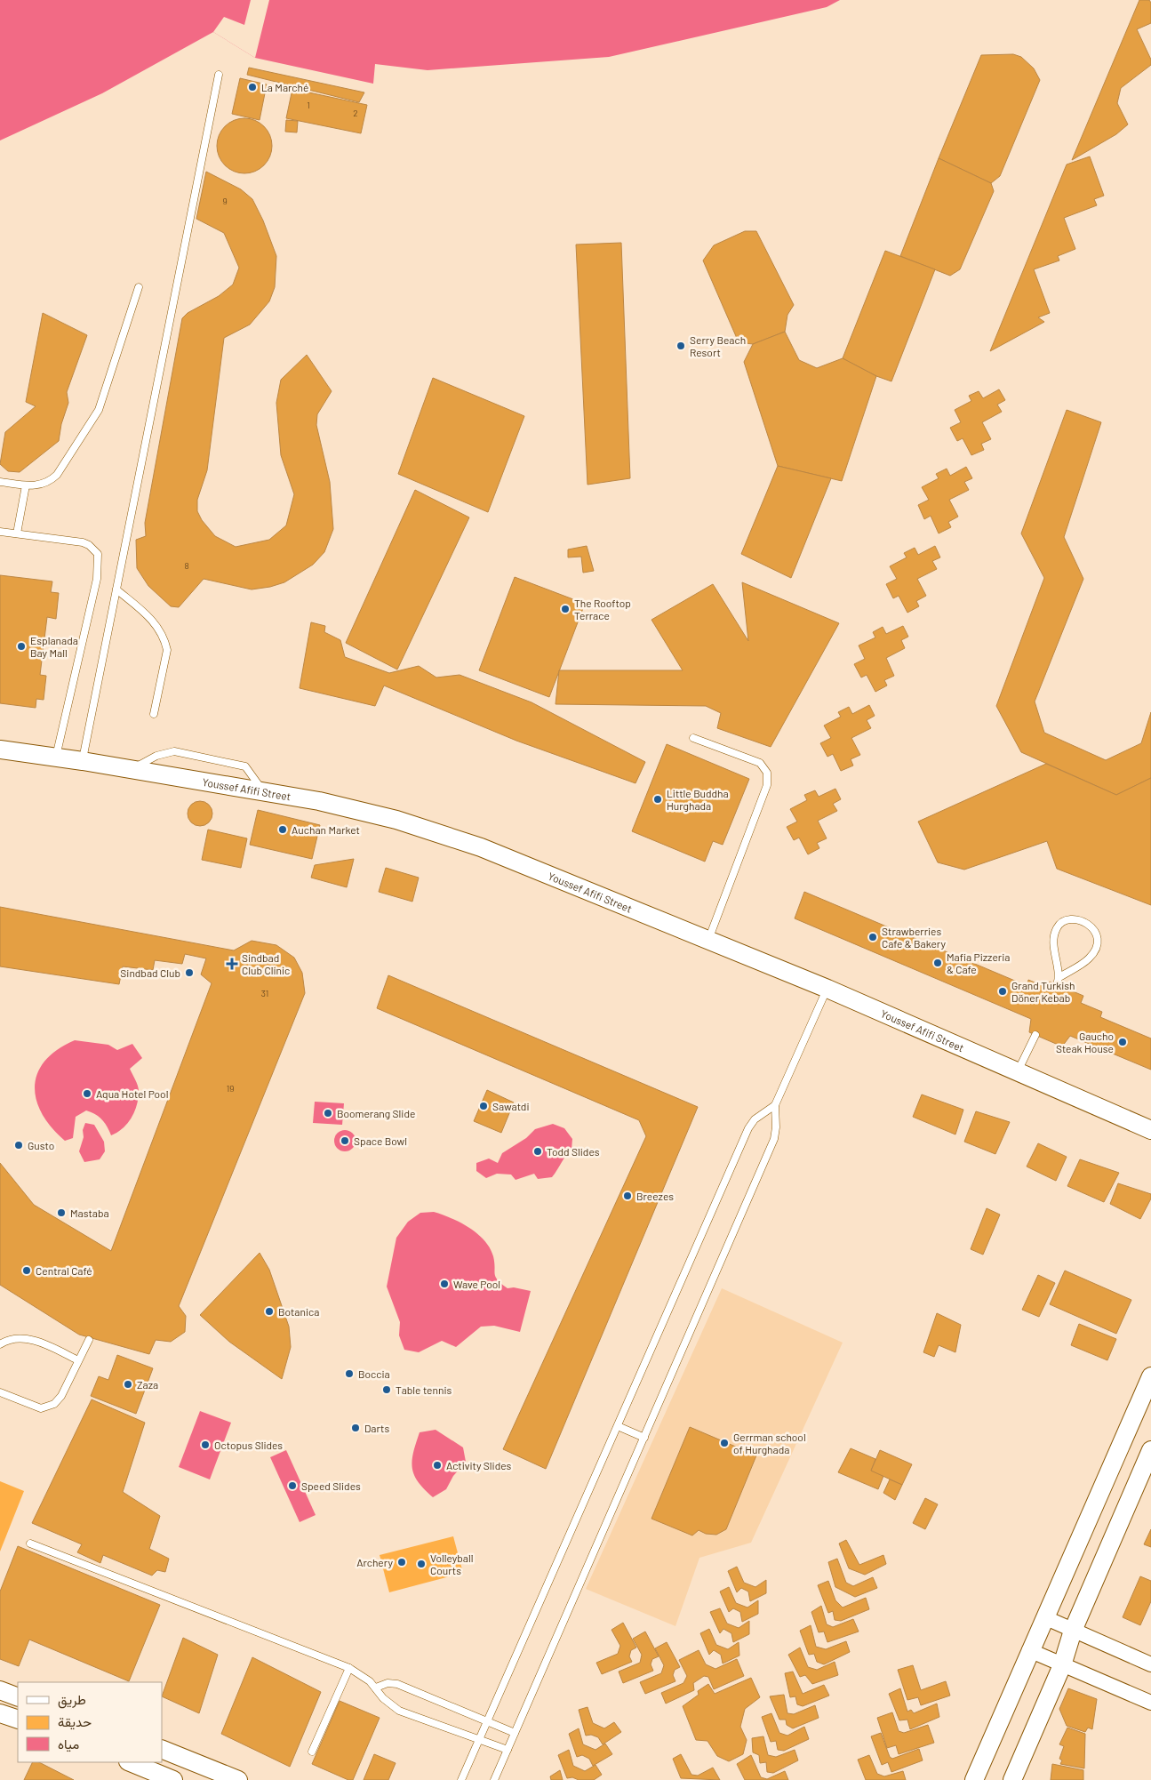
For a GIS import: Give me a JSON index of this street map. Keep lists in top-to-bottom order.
{
  "streets": {
    "street": ["Youssef Afifi Street"]
  },
  "places": {
    "other": [
      "La Marché",
      "Serry Beach Resort",
      "The Rooftop Terrace",
      "Esplanada Bay Mall",
      "Little Buddha Hurghada",
      "Auchan Market",
      "Strawberries Cafe & Bakery",
      "Mafia Pizzeria & Cafe",
      "Sindbad Club",
      "Grand Turkish Döner Kebab",
      "Gaucho Steak House",
      "Aqua Hotel Pool",
      "Sawatdi",
      "Boomerang Slide",
      "Space Bowl",
      "Gusto",
      "Todd Slides",
      "Breezes",
      "Mastaba",
      "Central Café",
      "Wave Pool",
      "Botanica",
      "Boccia",
      "Zaza",
      "Table tennis",
      "Darts",
      "Gerrman school of Hurghada",
      "Octopus Slides",
      "Activity Slides",
      "Speed Slides",
      "Archery",
      "Volleyball Courts"
    ],
    "health": ["Sindbad Club Clinic"]
  },
  "house_numbers": [
    "1",
    "2",
    "9",
    "8",
    "31",
    "19"
  ],
  "legend": ["طريق", "حديقة", "مياه"]
}
